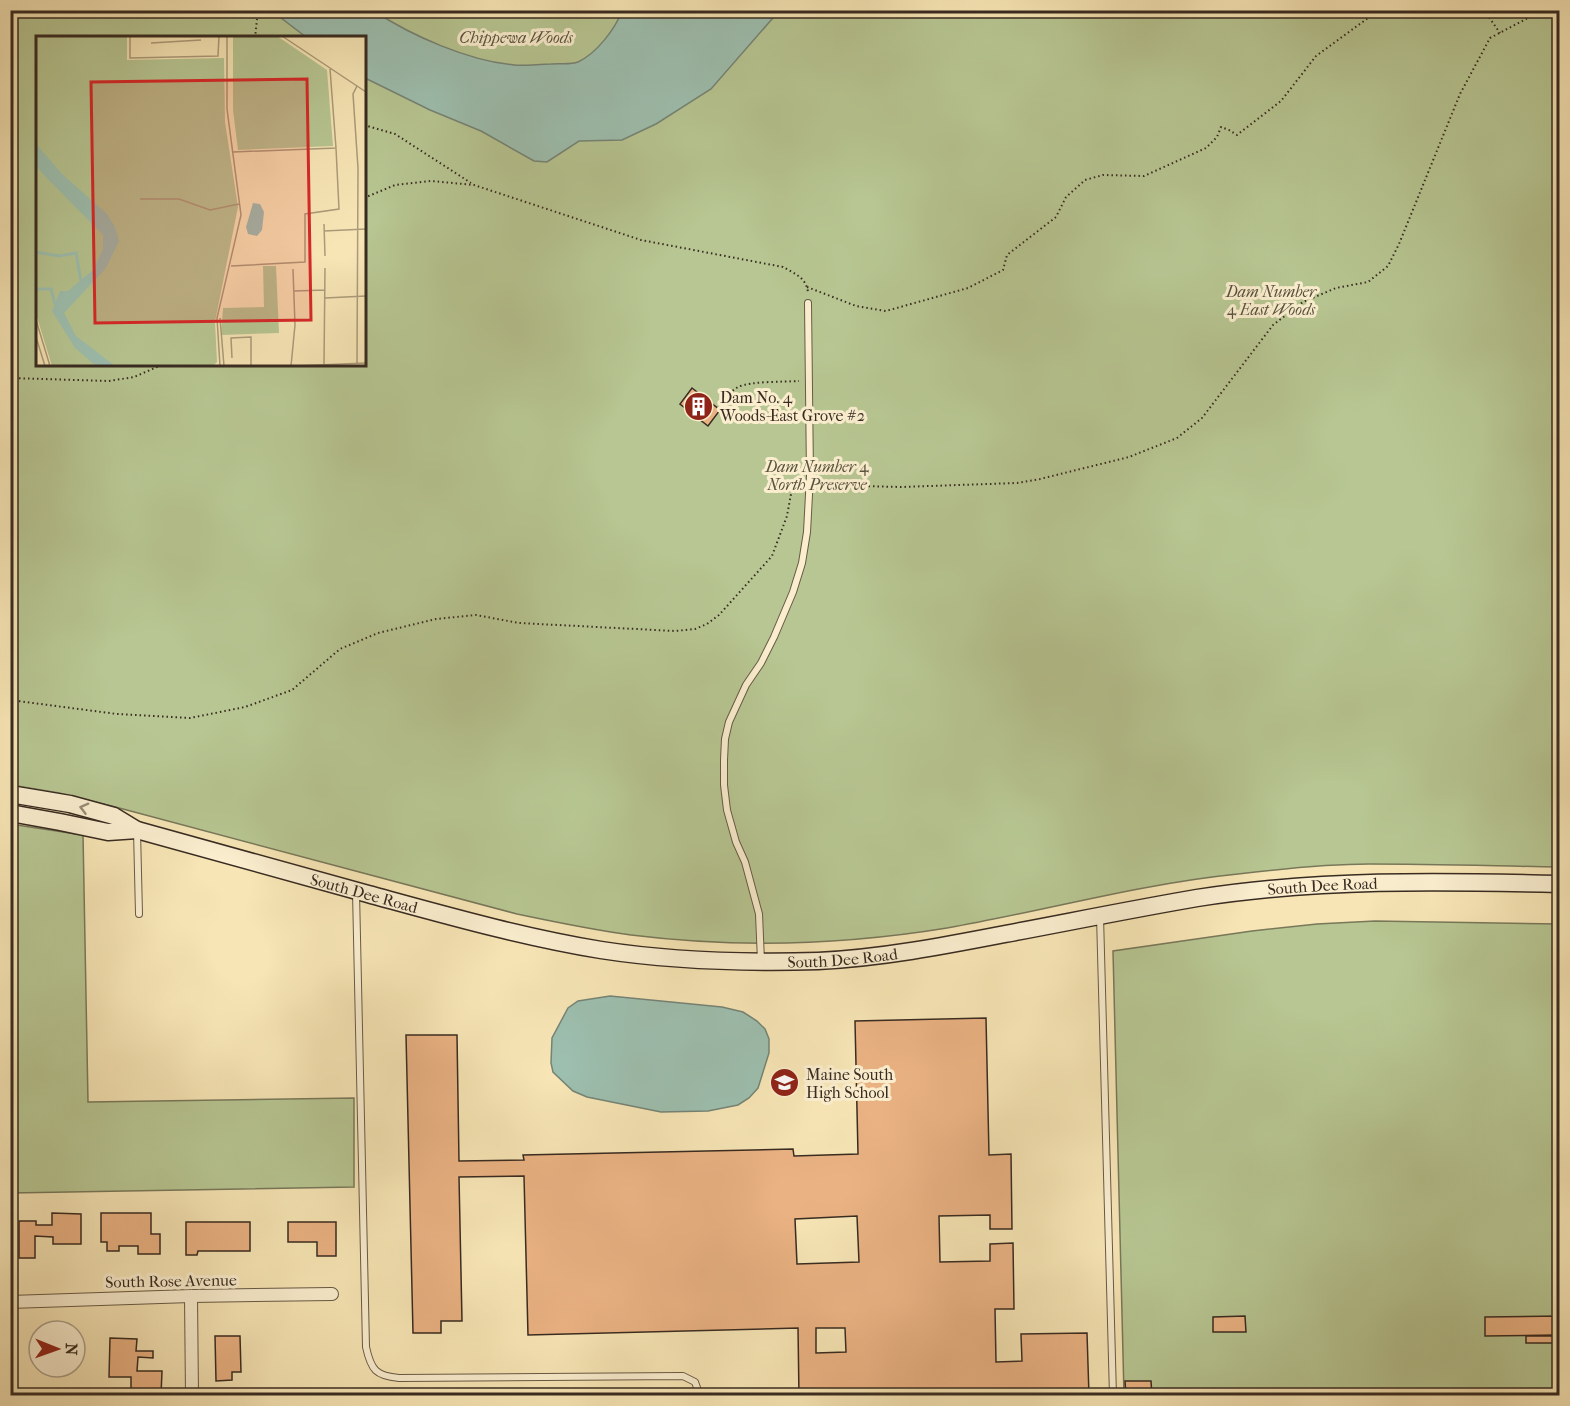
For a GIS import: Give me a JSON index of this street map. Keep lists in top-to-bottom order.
{
  "streets": {
    "main road": ["South Dee Road"],
    "street": ["South Rose Avenue"]
  },
  "parks": ["Chippewa Woods", "Dam Number 4 East Woods", "Dam Number 4 North Preserve"],
  "places": {
    "building": ["Dam No. 4 Woods-East Grove #2"],
    "school or university": ["Maine South High School"]
  },
  "north": "right"
}
